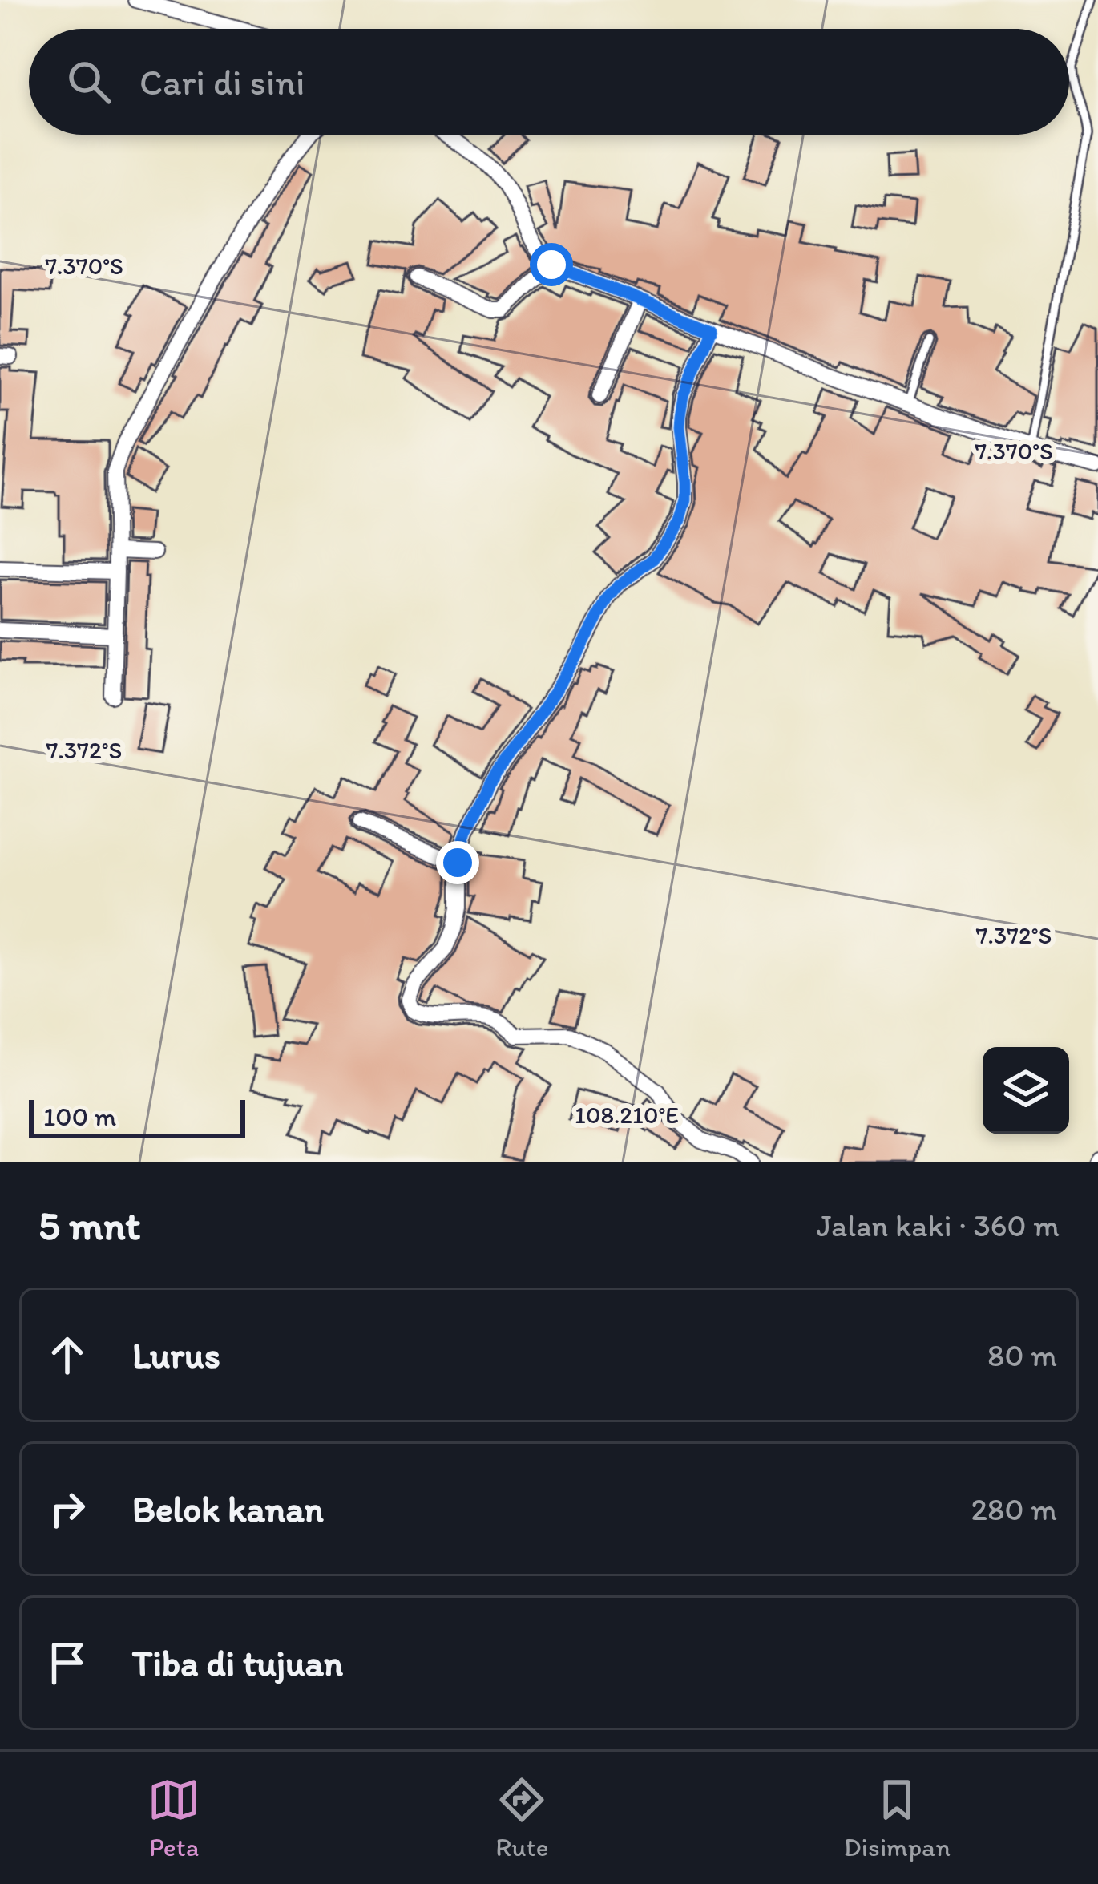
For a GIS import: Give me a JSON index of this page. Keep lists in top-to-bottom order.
{
  "scale_bar": "100 m",
  "page": {
    "search": "Cari di sini",
    "scale": "100 m",
    "heading": ["5 mnt", "Jalan kaki · 360 m"],
    "list": [
      ["Lurus", "80 m"],
      ["Belok kanan", "280 m"],
      "Tiba di tujuan"
    ],
    "nav": ["Peta", "Rute", "Disimpan"]
  },
  "coordinates": ["7.370°S", "7.372°S", "108.210°E"]
}
